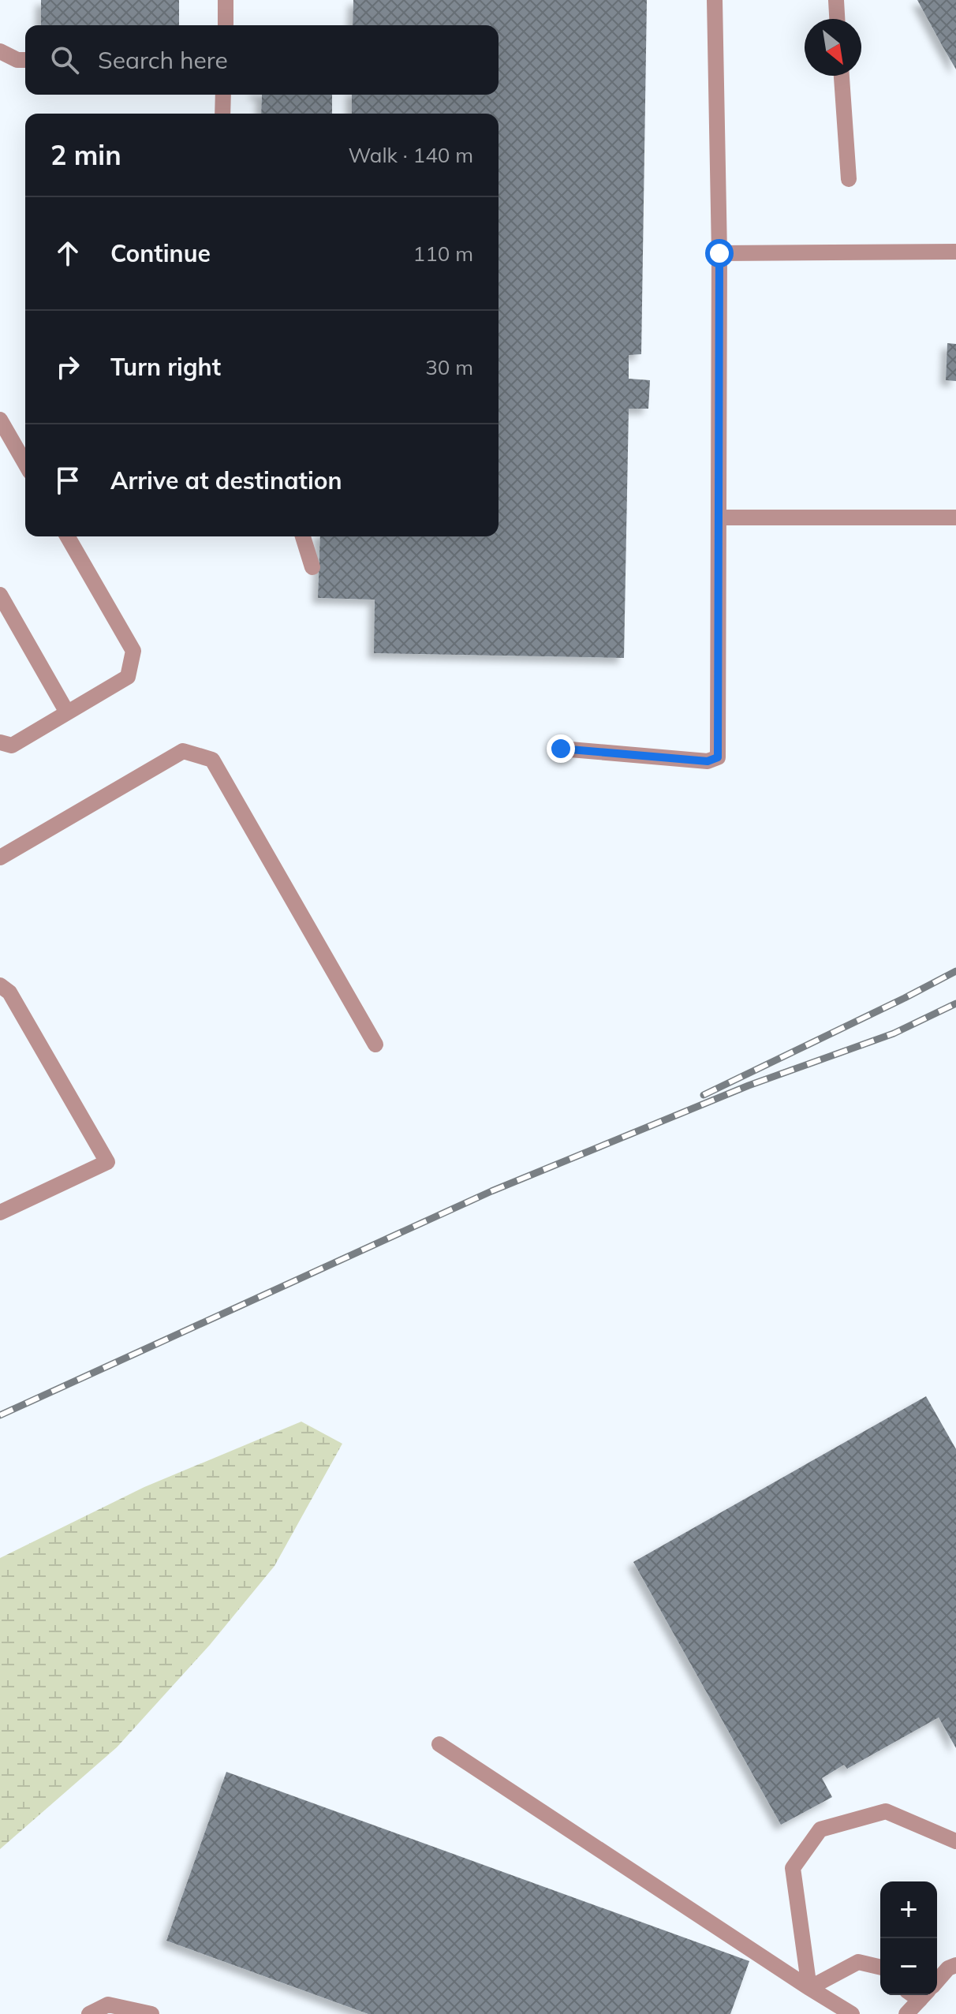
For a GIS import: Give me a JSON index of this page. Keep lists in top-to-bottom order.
{
  "north": "bottom right",
  "page": {
    "search": "Search here",
    "heading": ["2 min", "Walk · 140 m"],
    "list": [
      ["Continue", "110 m"],
      ["Turn right", "30 m"],
      "Arrive at destination"
    ],
    "map_buttons": ["+", "−"]
  }
}
